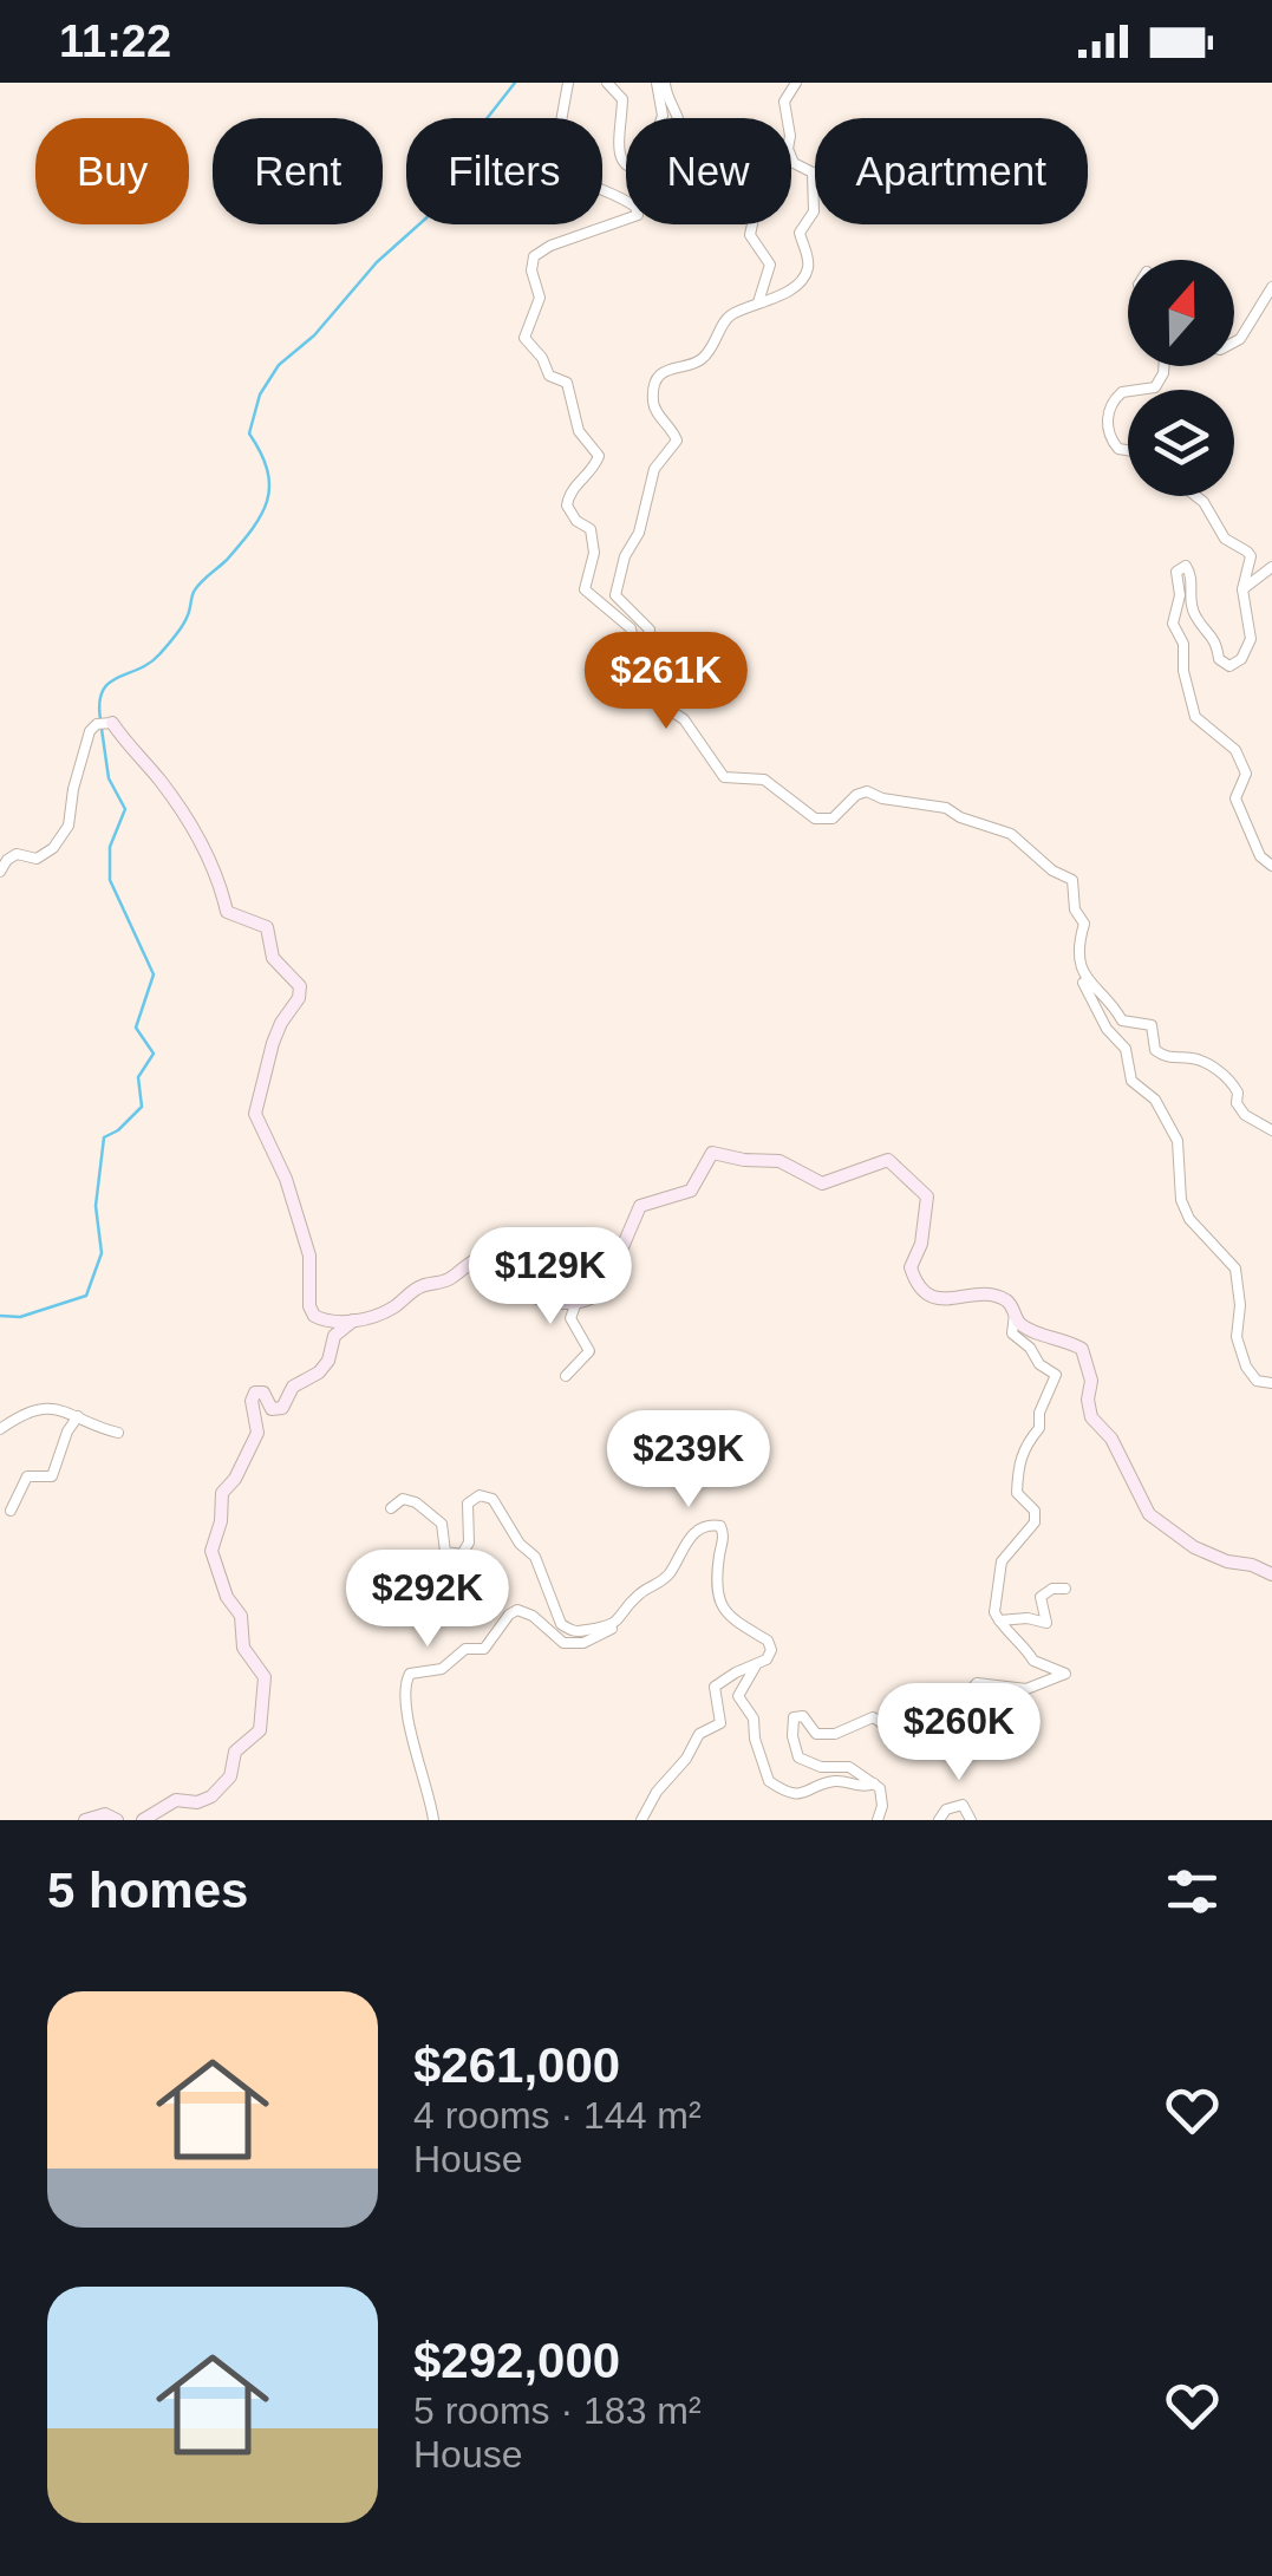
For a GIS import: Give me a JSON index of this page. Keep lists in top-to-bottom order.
{
  "north": "top",
  "page": {
    "status": "11:22",
    "chip": [
      "Buy",
      "Rent",
      "Filters",
      "New",
      "Apartment"
    ],
    "price": [
      "$261K",
      "$129K",
      "$239K",
      "$292K",
      "$260K"
    ],
    "heading": "5 homes",
    "list": [
      {
        "name": "$261,000",
        "note": "4 rooms · 144 m² · House"
      },
      {
        "name": "$292,000",
        "note": "5 rooms · 183 m² · House"
      }
    ]
  }
}
